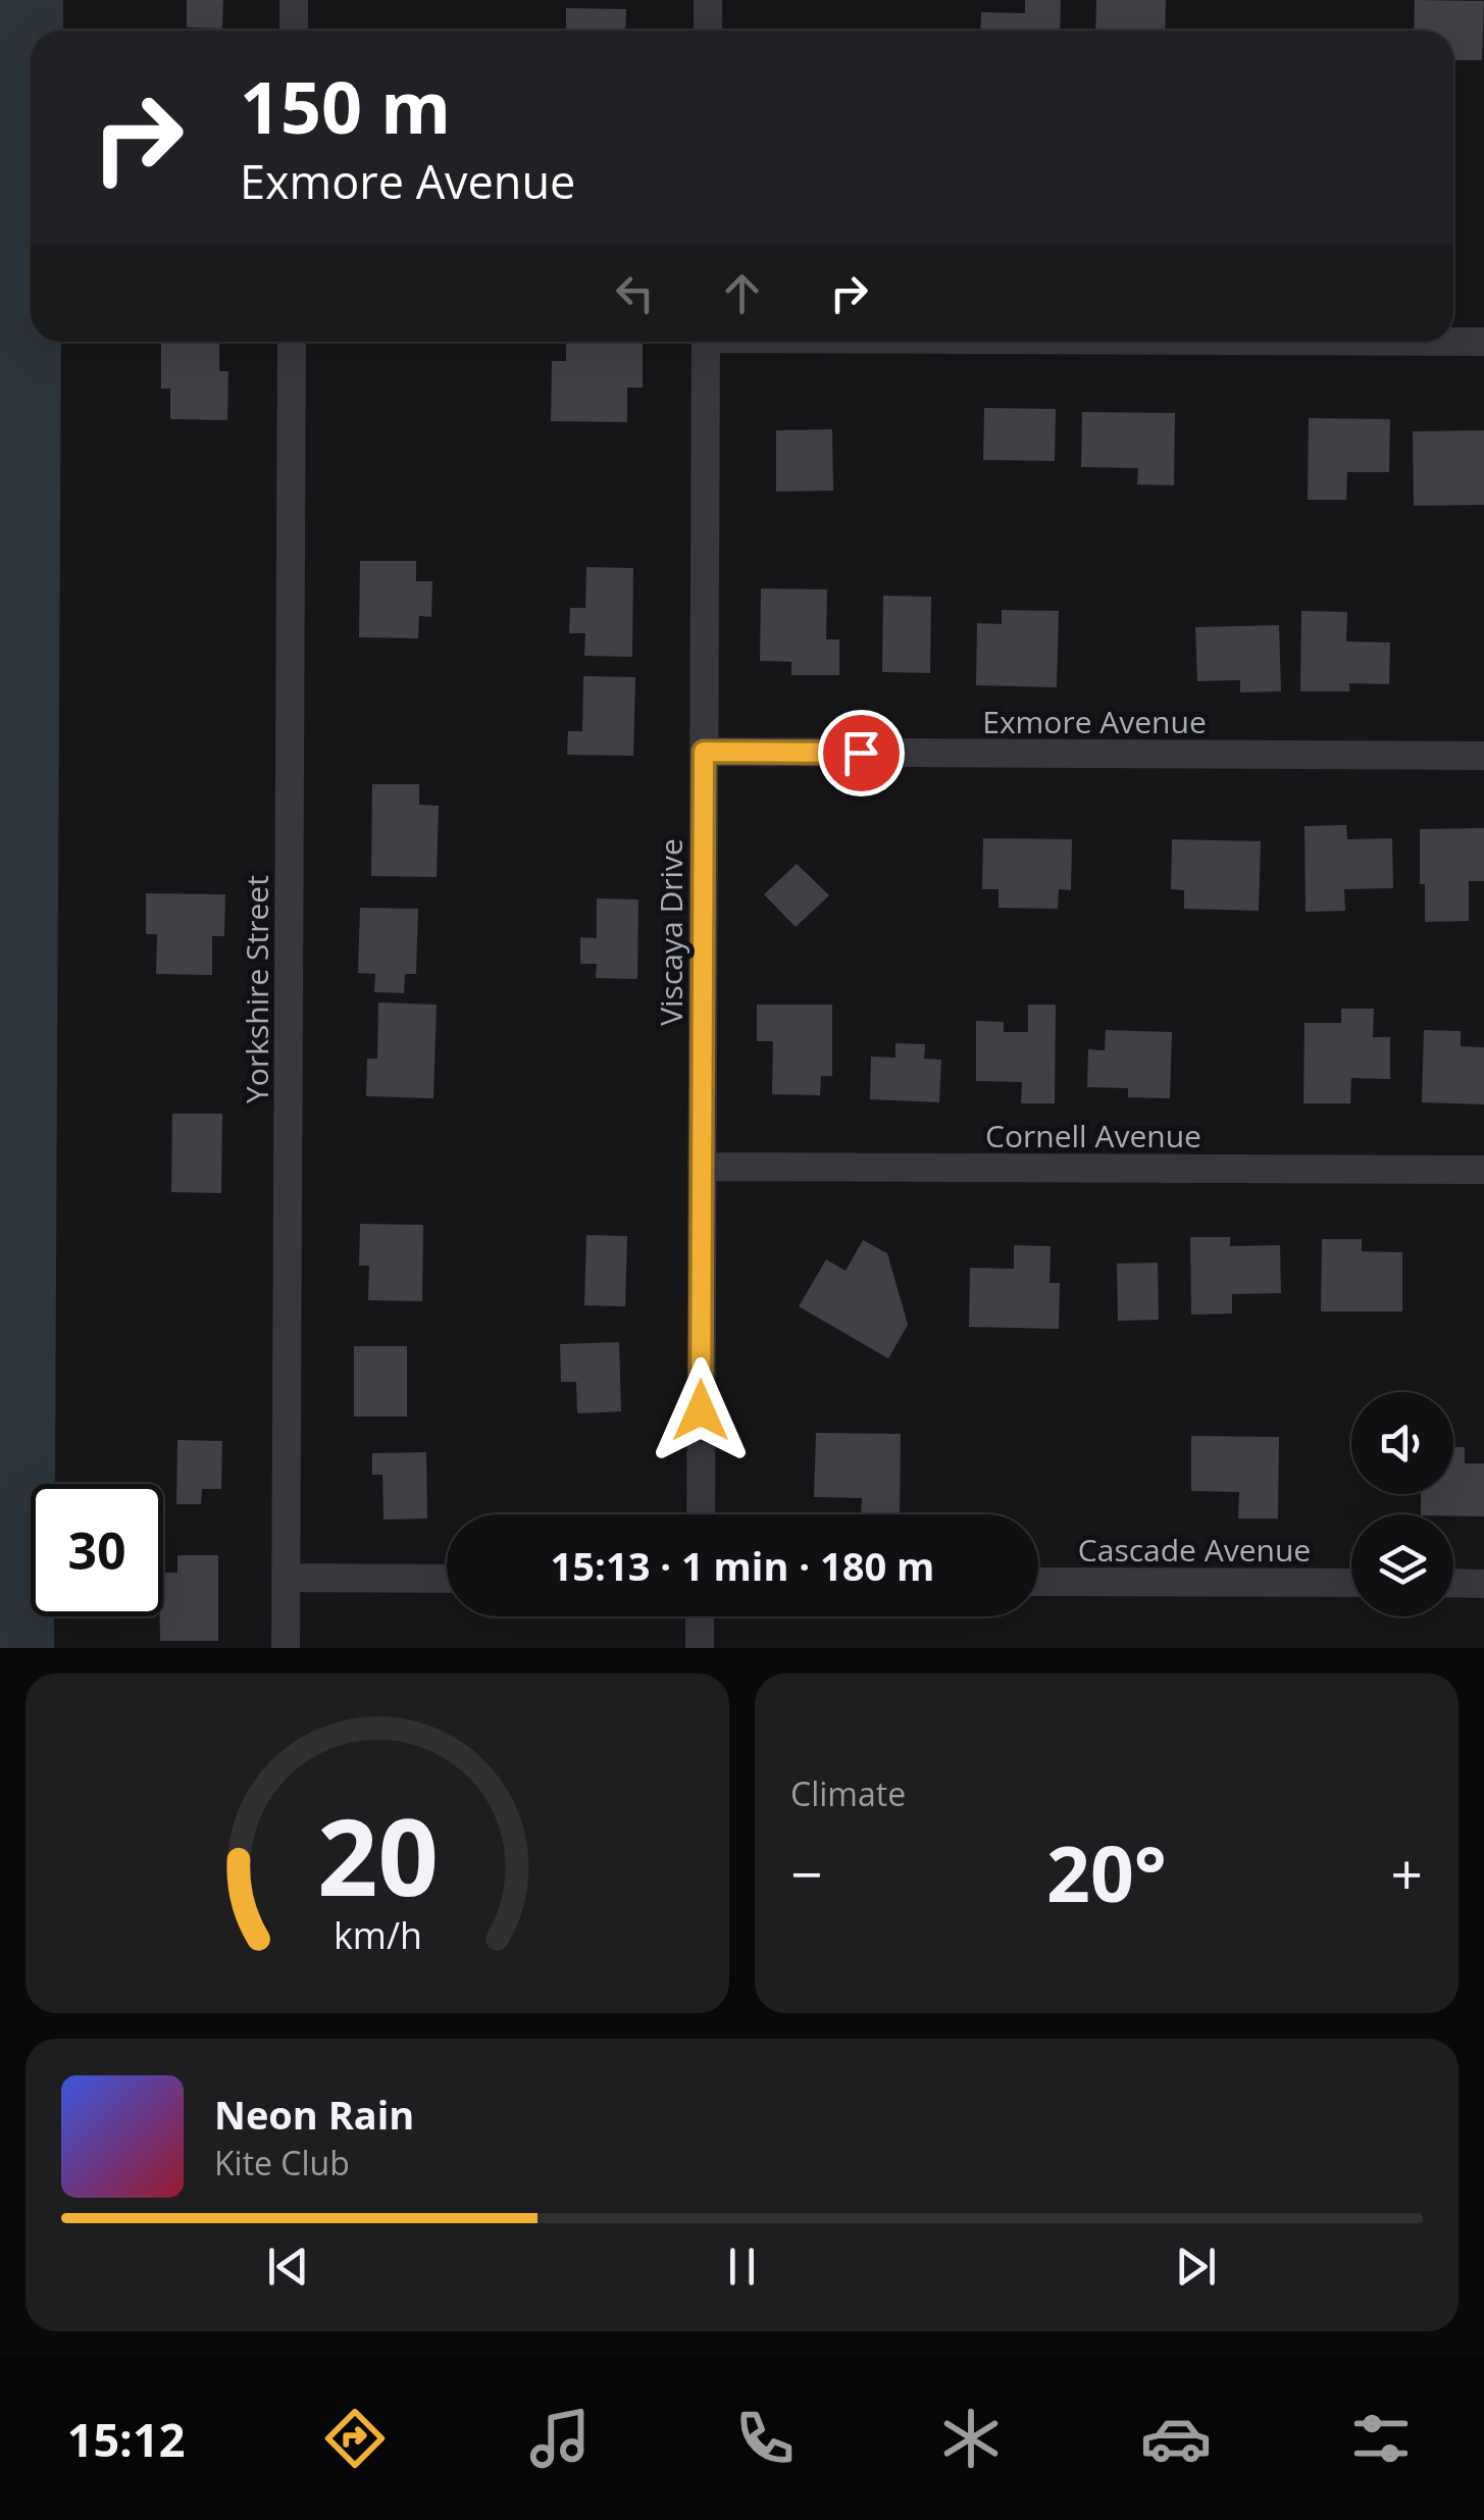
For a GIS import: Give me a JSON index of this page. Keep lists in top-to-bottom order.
{
  "streets": {
    "street": [
      "Exmore Avenue",
      "Viscaya Drive",
      "Yorkshire Street",
      "Cornell Avenue",
      "Cascade Avenue"
    ]
  },
  "crossings": [
    ["Exmore Avenue", "Viscaya Drive"],
    ["Viscaya Drive", "Cornell Avenue"]
  ],
  "page": {
    "turn": ["150 m", "Exmore Avenue"],
    "limit": "30",
    "trip": "15:13 · 1 min · 180 m",
    "tile": "Climate",
    "heat": ["−", "20°", "+"],
    "song": ["Neon Rain", "Kite Club"],
    "tabs": "15:12",
    "gauge": ["20", "km/h"]
  }
}
